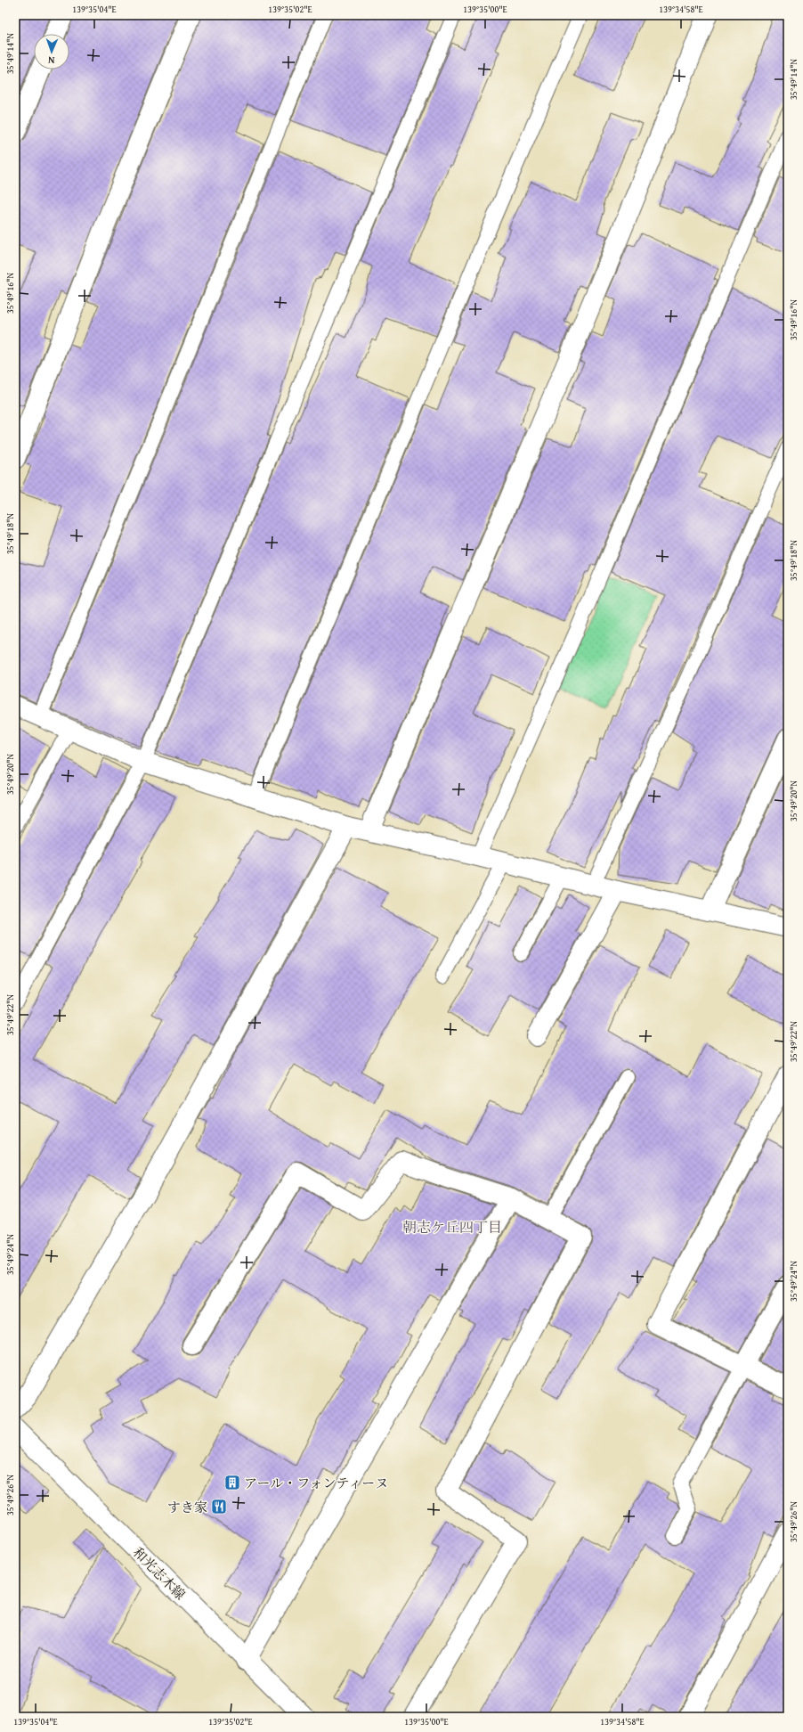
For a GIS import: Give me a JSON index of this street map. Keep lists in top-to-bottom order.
{
  "streets": {
    "street": ["和光志木線"]
  },
  "districts": ["朝志ケ丘四丁目"],
  "places": {
    "building": ["アール・フォンティーヌ"],
    "restaurant": ["すき家"]
  },
  "north": "bottom",
  "coordinates": [
    "139°35'04\"E",
    "139°35'02\"E",
    "139°35'00\"E",
    "139°34'58\"E",
    "35°49'14\"N",
    "35°49'16\"N",
    "35°49'18\"N",
    "35°49'20\"N",
    "35°49'22\"N",
    "35°49'24\"N",
    "35°49'26\"N"
  ]
}
